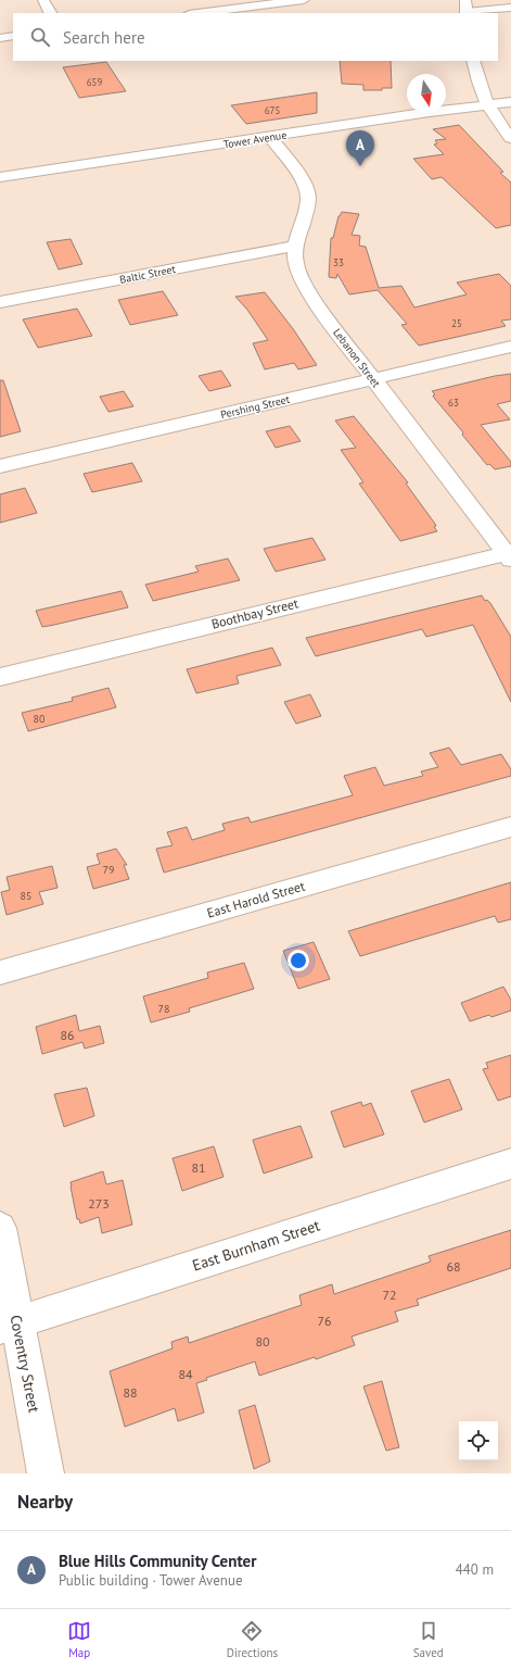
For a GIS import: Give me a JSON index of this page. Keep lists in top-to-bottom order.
{
  "streets": {
    "street": [
      "Tower Avenue",
      "Baltic Street",
      "Lebanon Street",
      "Pershing Street",
      "Boothbay Street",
      "East Harold Street",
      "East Burnham Street",
      "Coventry Street"
    ]
  },
  "crossings": [
    ["Tower Avenue", "Lebanon Street"],
    ["Baltic Street", "Lebanon Street"],
    ["Lebanon Street", "Pershing Street"],
    ["Lebanon Street", "Boothbay Street"],
    ["East Burnham Street", "Coventry Street"]
  ],
  "house_numbers": [
    "659",
    "675",
    "33",
    "25",
    "63",
    "80",
    "79",
    "85",
    "78",
    "86",
    "81",
    "273",
    "68",
    "72",
    "76",
    "80",
    "84",
    "88"
  ],
  "north": "bottom",
  "page": {
    "search": "Search here",
    "pins": "A",
    "heading": "Nearby",
    "list": [
      {
        "mark": "A",
        "name": "Blue Hills Community Center",
        "note": "Public building · Tower Avenue",
        "value": "440 m"
      }
    ],
    "nav": ["Map", "Directions", "Saved"]
  }
}
